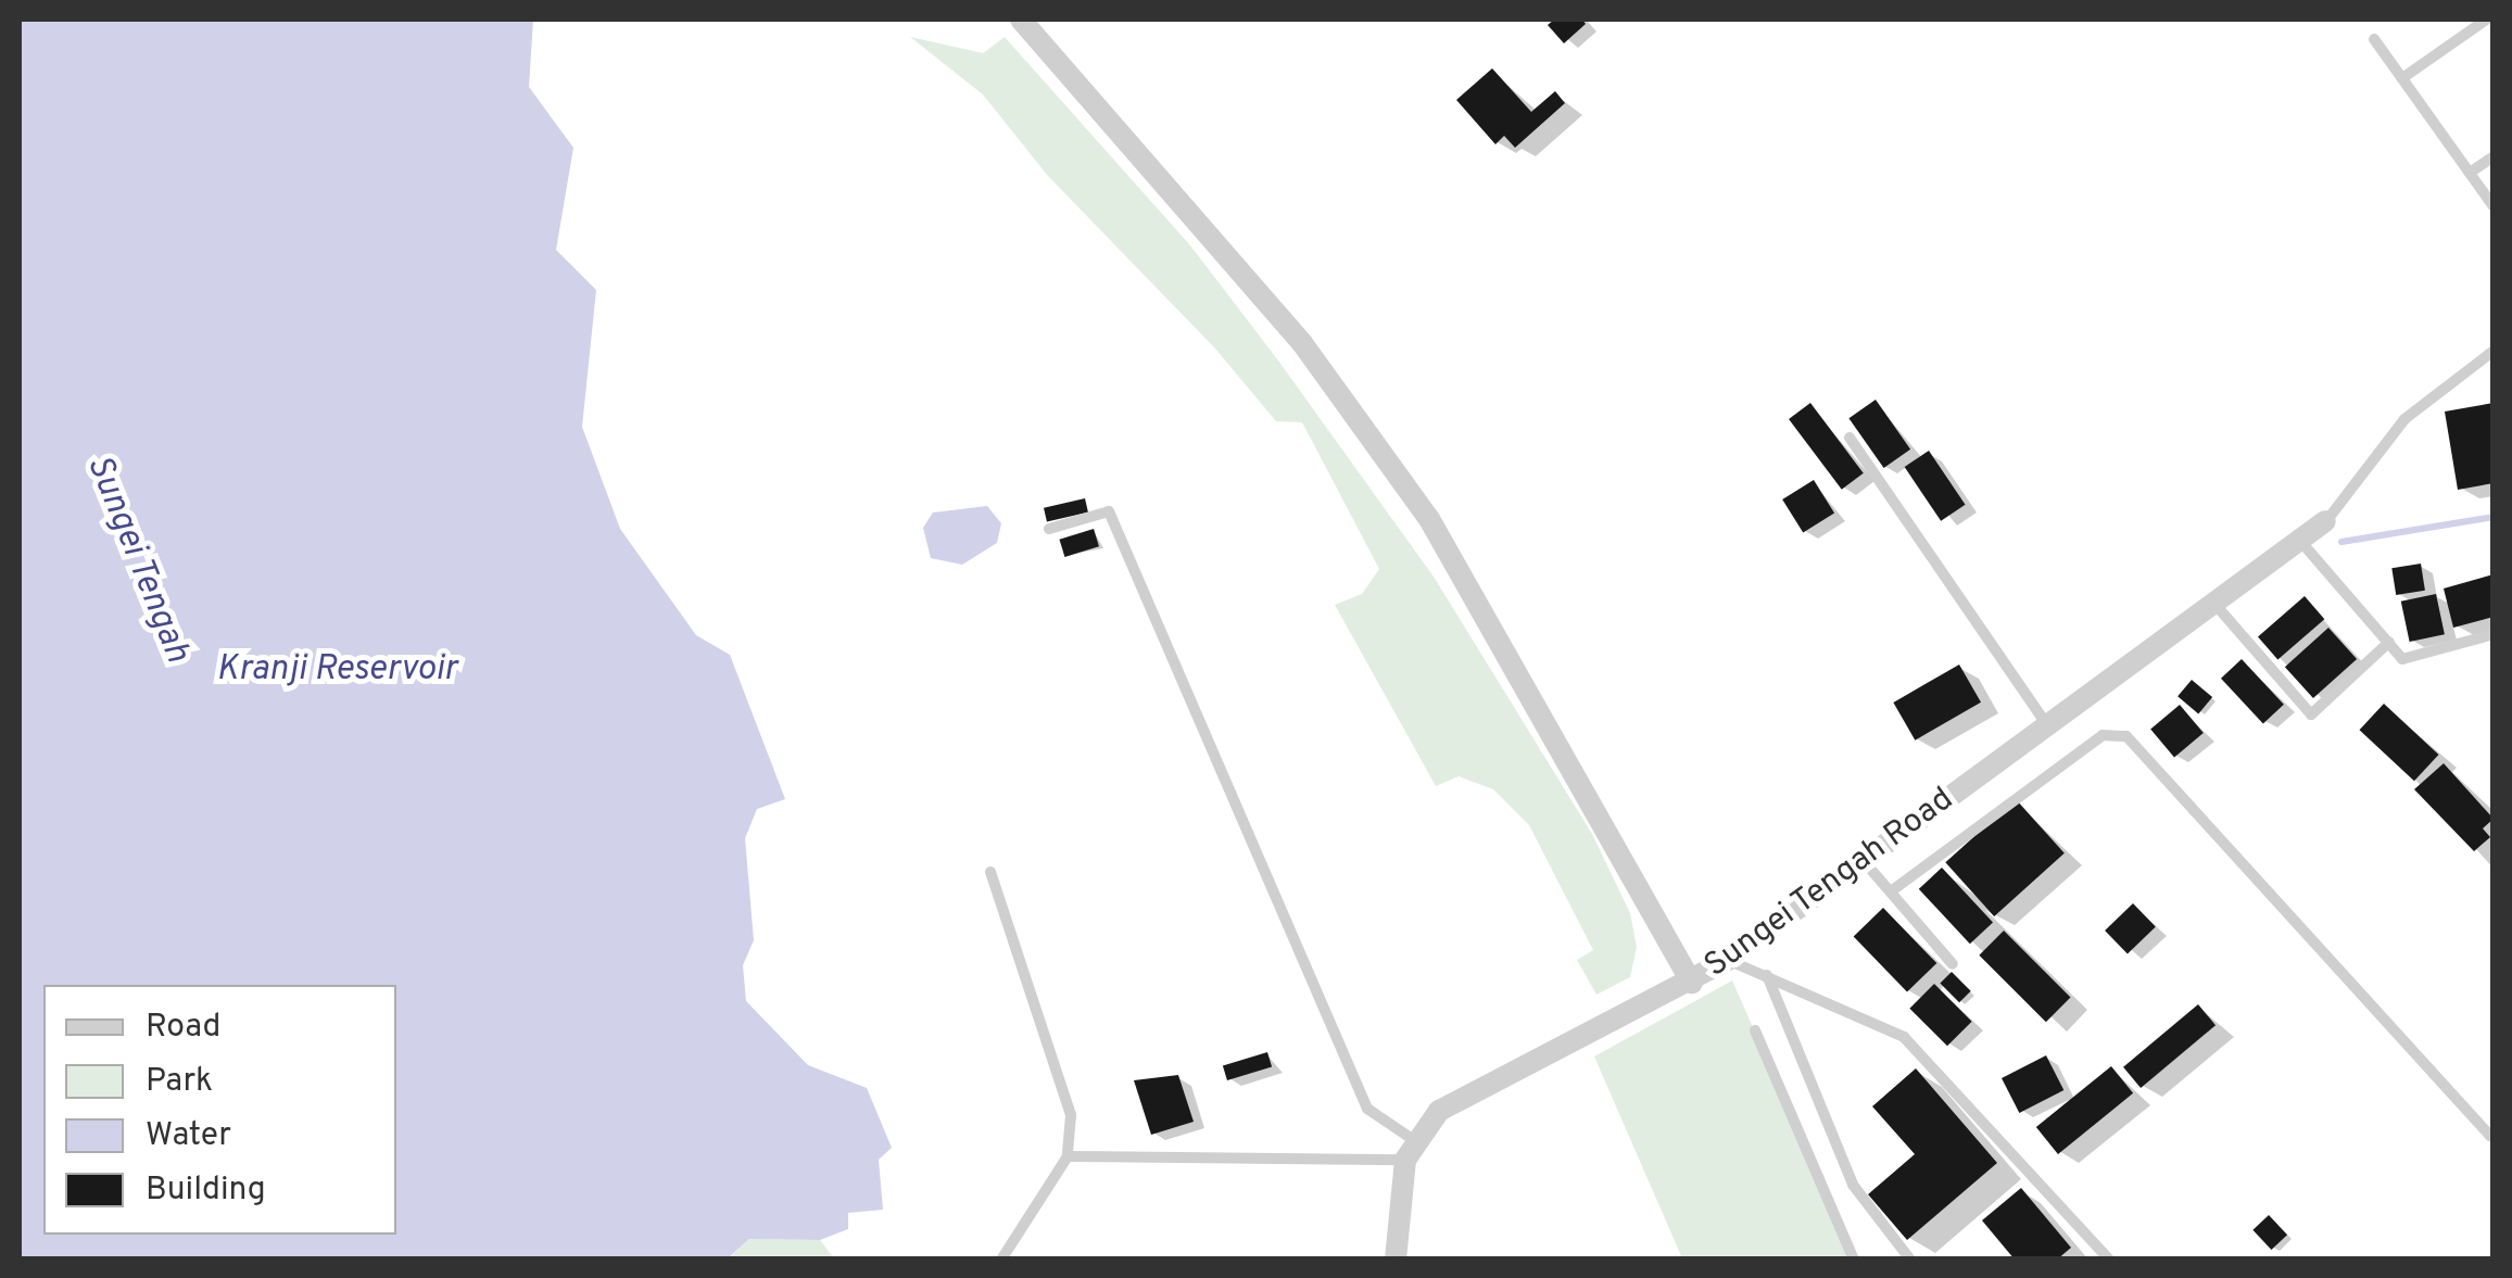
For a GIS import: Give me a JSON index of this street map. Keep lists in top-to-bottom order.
{
  "streets": {
    "street": ["Sungei Tengah Road"]
  },
  "water": ["Sungei Tengah", "Kranji Reservoir"],
  "legend": [
    "Road",
    "Park",
    "Water",
    "Building"
  ]
}
